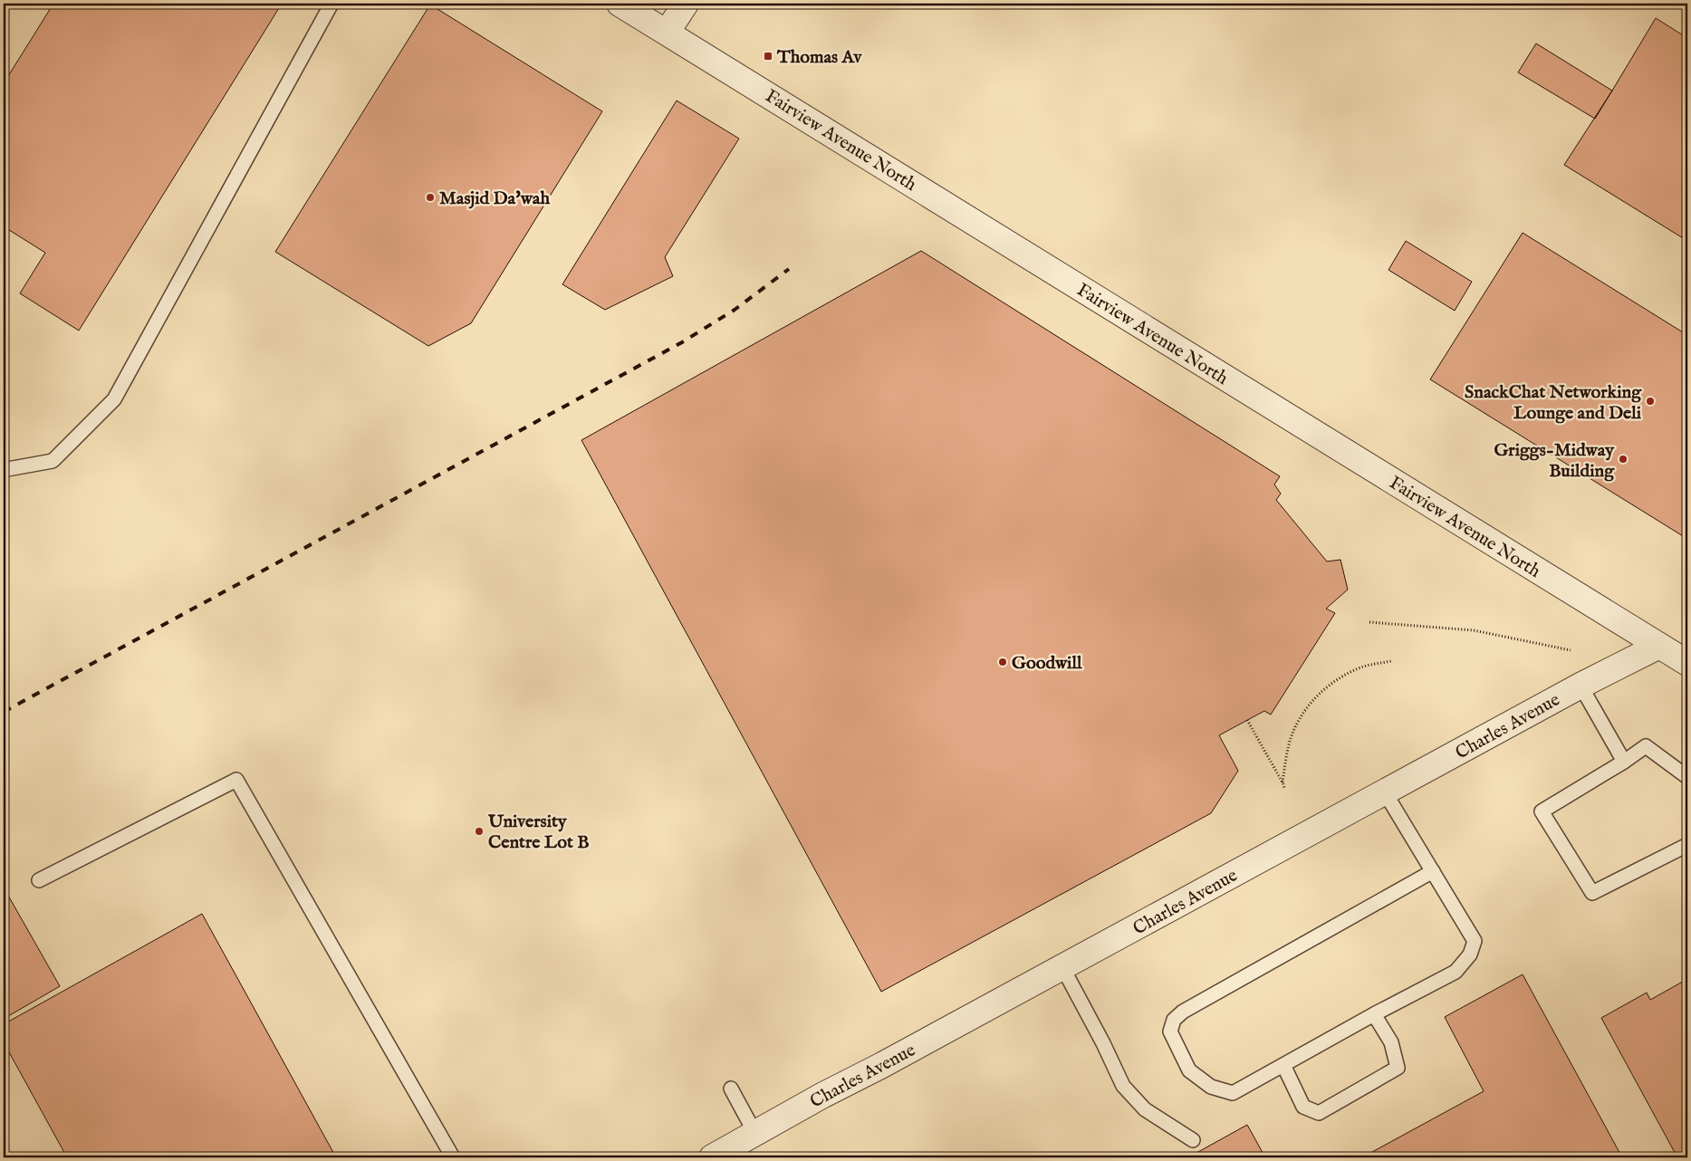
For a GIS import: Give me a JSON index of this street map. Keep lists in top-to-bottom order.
{
  "streets": {
    "street": ["Fairview Avenue North", "Charles Avenue"]
  },
  "crossings": [
    ["Fairview Avenue North", "Charles Avenue"]
  ],
  "places": {
    "transit": ["Thomas Av"],
    "other": [
      "Masjid Da'wah",
      "SnackChat Networking Lounge and Deli",
      "Griggs-Midway Building",
      "Goodwill",
      "University Centre Lot B"
    ]
  }
}
